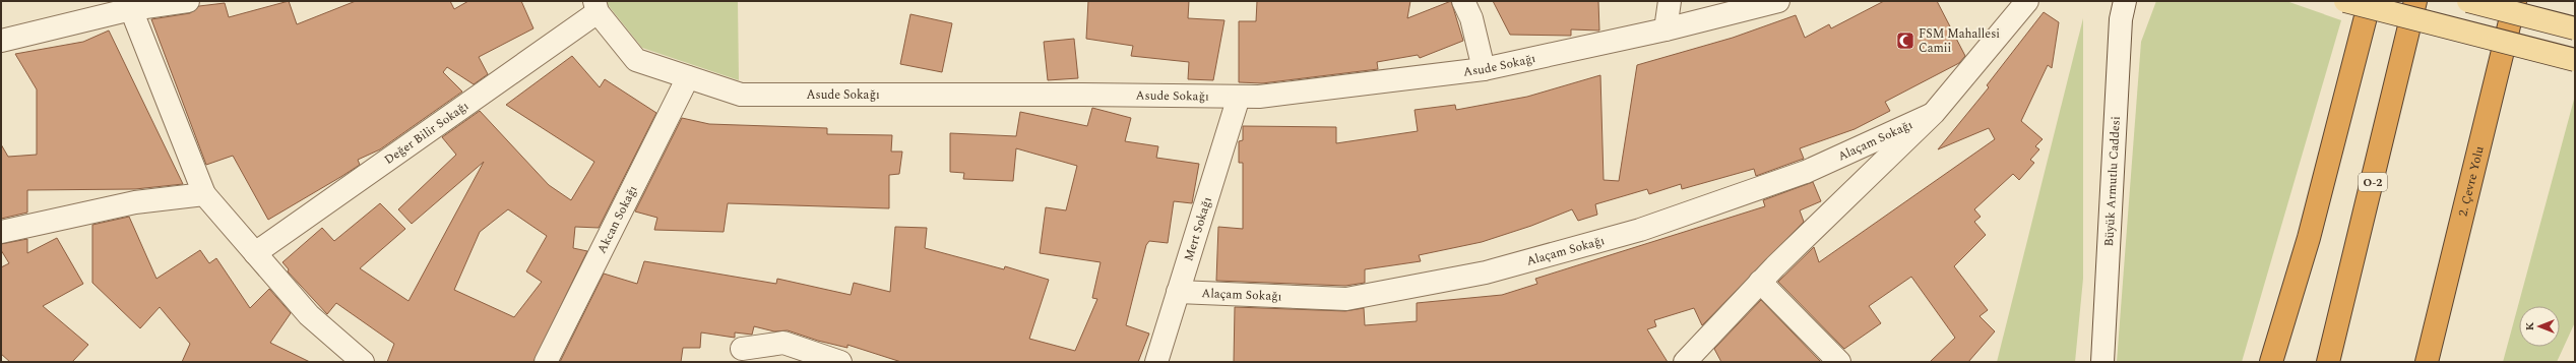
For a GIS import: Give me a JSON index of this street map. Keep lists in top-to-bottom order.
{
  "streets": {
    "highway": ["O-2", "2. Çevre Yolu"],
    "street": [
      "Asude Sokağı",
      "Değer Bilir Sokağı",
      "Alaçam Sokağı",
      "Büyük Armutlu Caddesi",
      "Akcan Sokağı",
      "Mert Sokağı"
    ]
  },
  "crossings": [
    ["Asude Sokağı", "Değer Bilir Sokağı"],
    ["Asude Sokağı", "Akcan Sokağı"],
    ["Asude Sokağı", "Mert Sokağı"],
    ["Alaçam Sokağı", "Mert Sokağı"]
  ],
  "places": {
    "mosque": ["FSM Mahallesi Camii"]
  },
  "north": "left"
}
